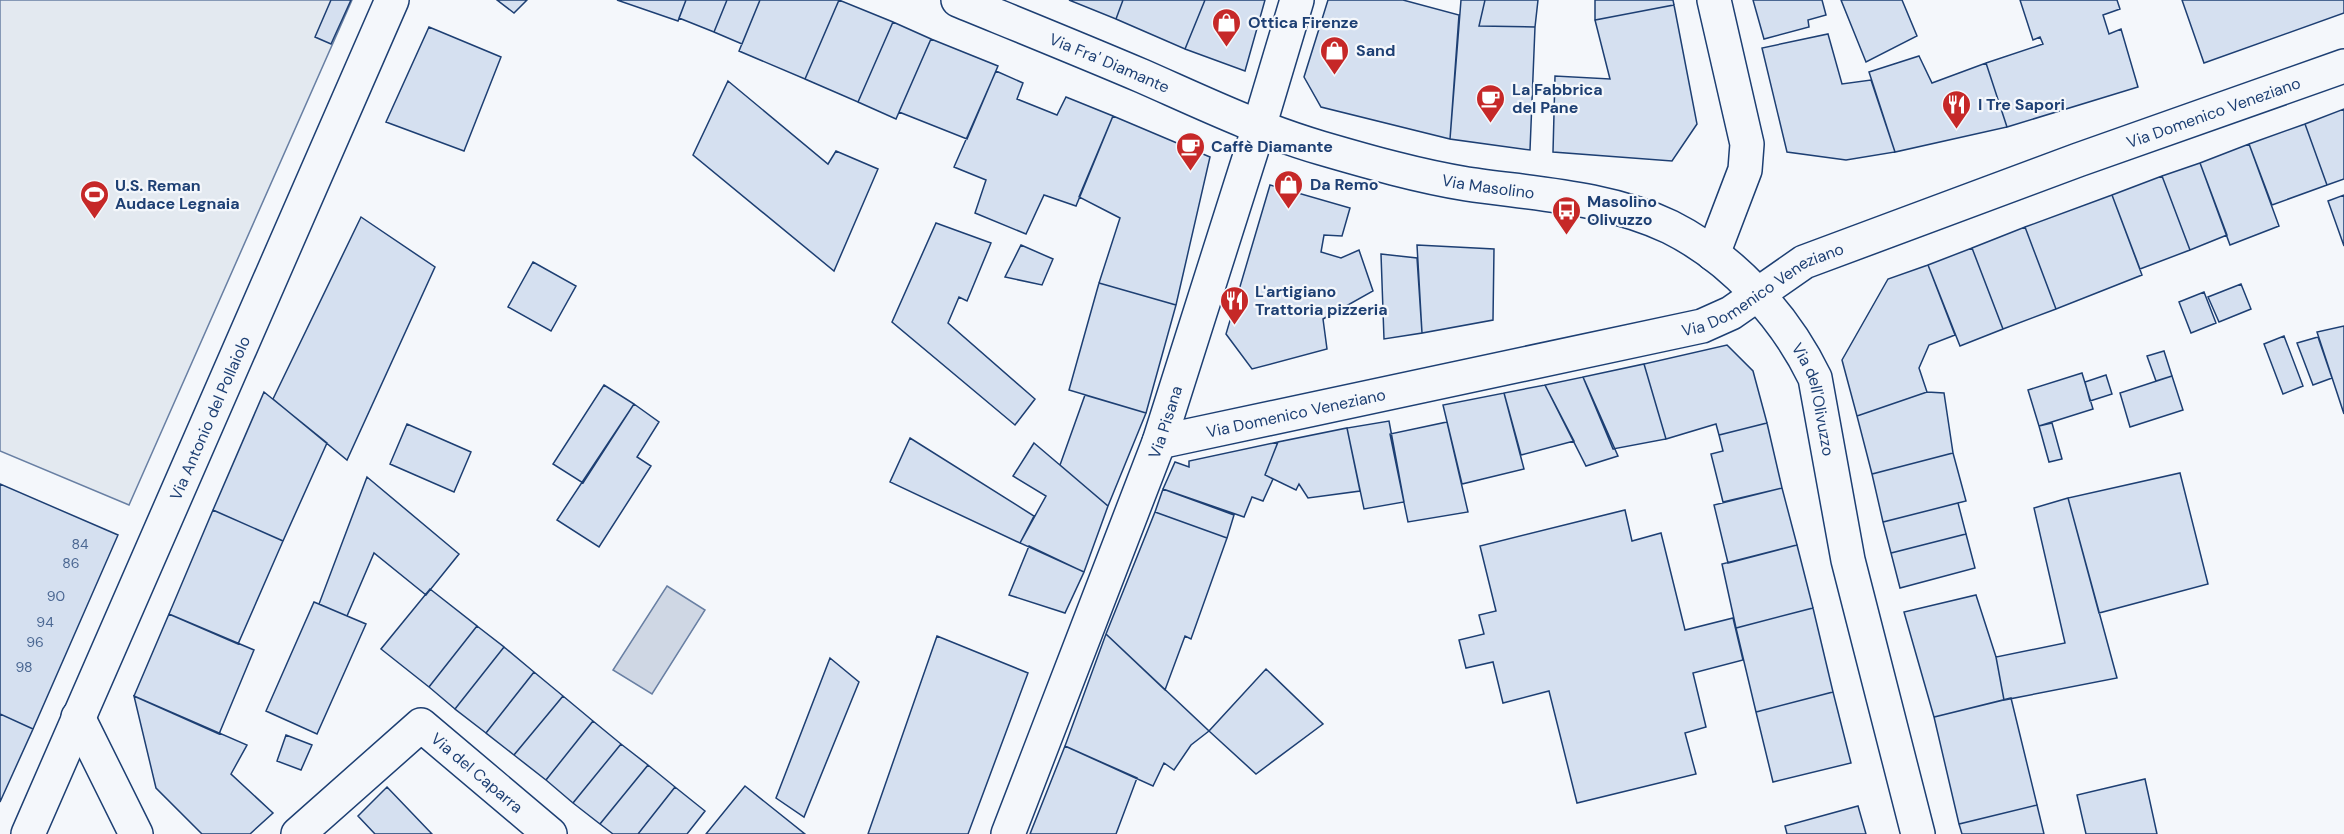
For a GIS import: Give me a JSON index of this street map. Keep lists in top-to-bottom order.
{
  "streets": {
    "street": [
      "Via Fra' Diamante",
      "Via Domenico Veneziano",
      "Via Masolino",
      "Via dell'Olivuzzo",
      "Via Antonio del Pollaiolo",
      "Via Pisana",
      "Via del Caparra"
    ]
  },
  "crossings": [
    ["Via Fra' Diamante", "Via Masolino"],
    ["Via Fra' Diamante", "Via Pisana"],
    ["Via Domenico Veneziano", "Via dell'Olivuzzo"],
    ["Via Domenico Veneziano", "Via Pisana"],
    ["Via Masolino", "Via dell'Olivuzzo"],
    ["Via Masolino", "Via Pisana"]
  ],
  "places": {
    "shop": ["Ottica Firenze", "Sand", "Da Remo"],
    "cafe": ["La Fabbrica del Pane", "Caffè Diamante"],
    "restaurant": ["I Tre Sapori", "L'artigiano Trattoria pizzeria"],
    "sports": ["U.S. Reman Audace Legnaia"],
    "bus stop": ["Masolino Olivuzzo"]
  },
  "house_numbers": [
    "84",
    "86",
    "90",
    "94",
    "96",
    "98"
  ]
}
